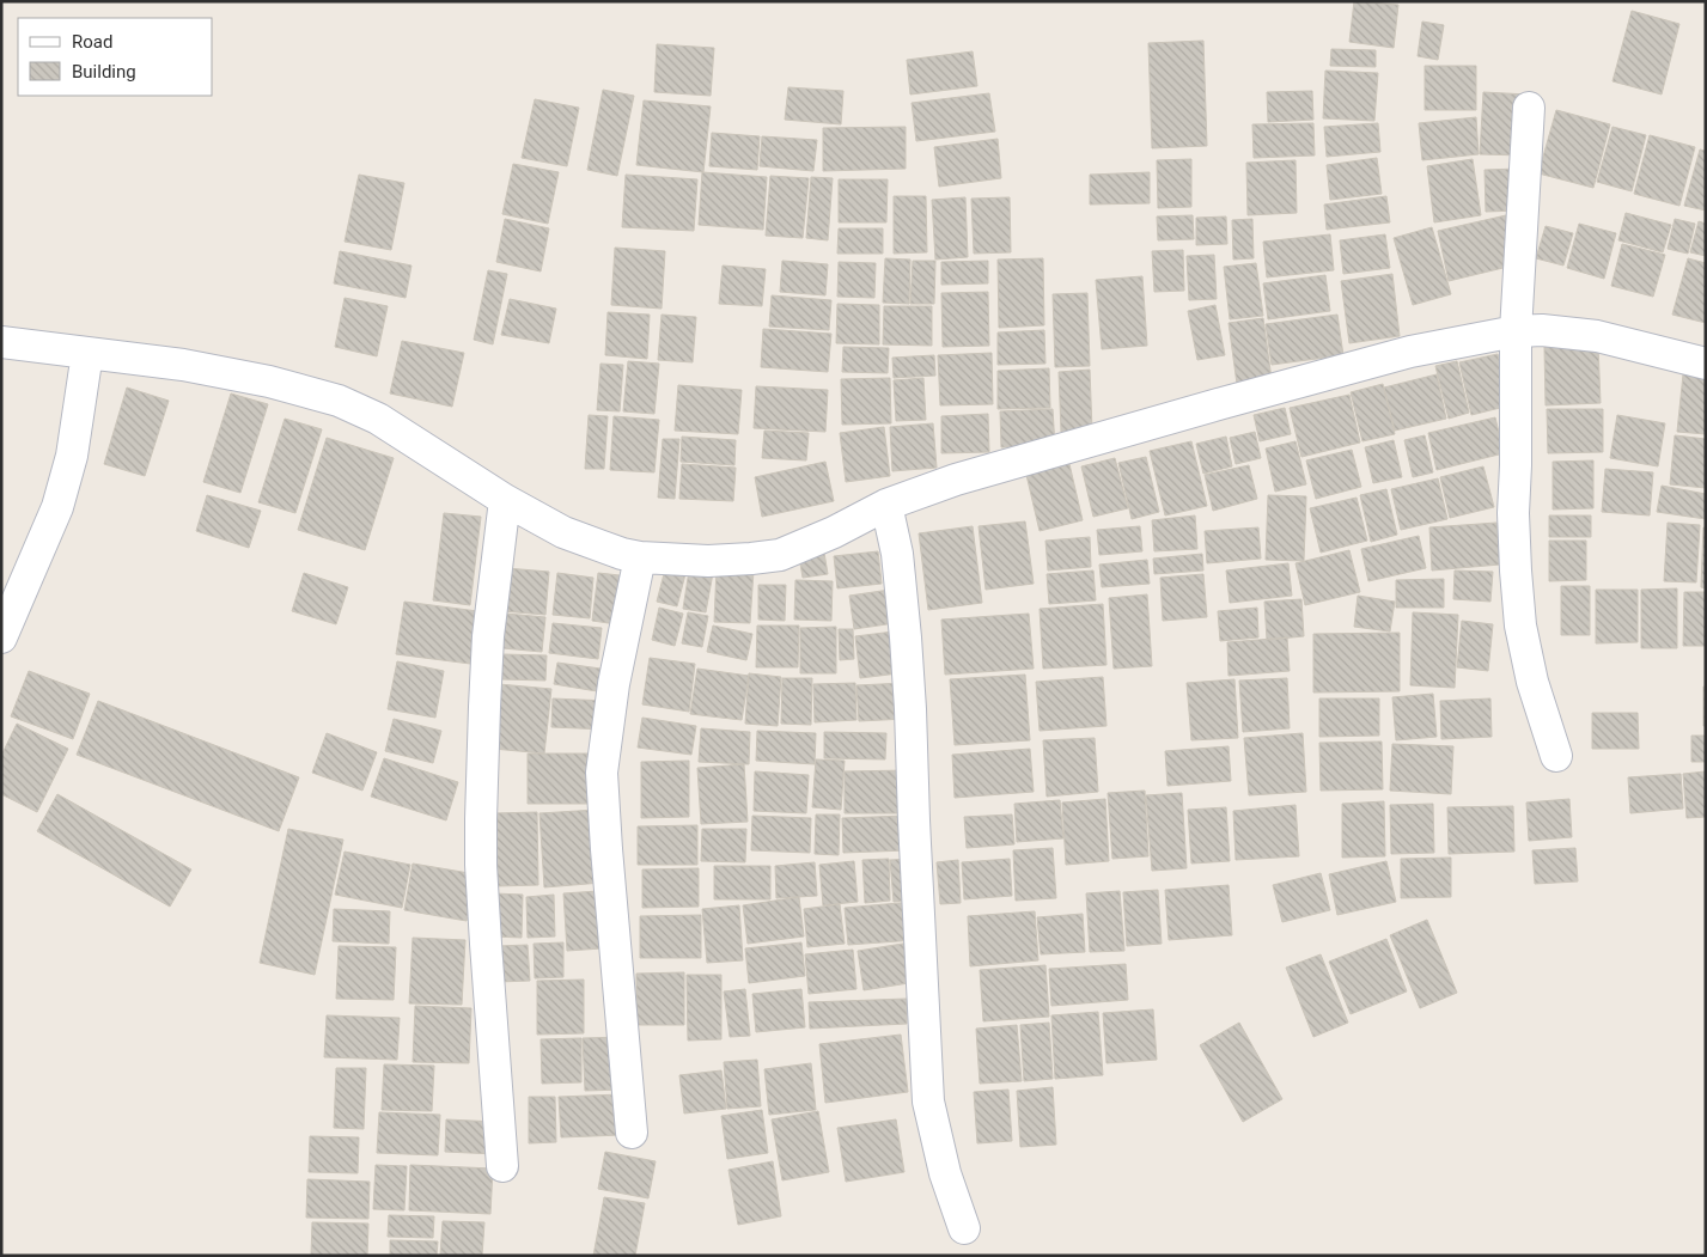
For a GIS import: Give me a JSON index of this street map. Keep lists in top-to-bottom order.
{
  "legend": ["Road", "Building"]
}
